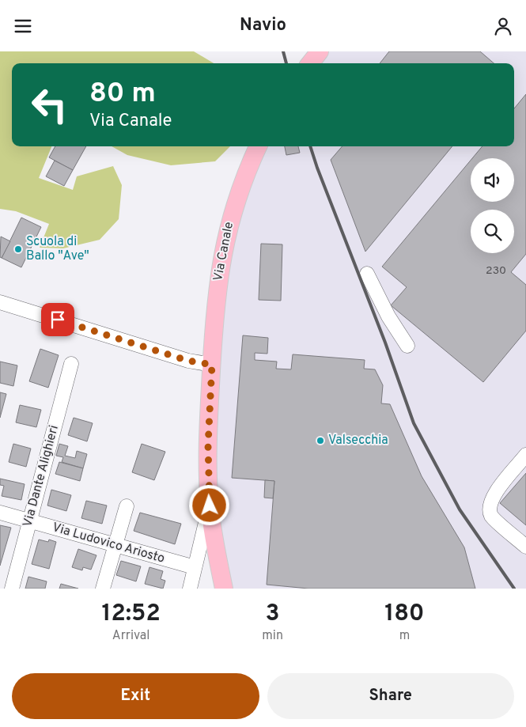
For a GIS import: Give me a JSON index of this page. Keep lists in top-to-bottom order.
{
  "streets": {
    "main road": ["Via Canale"],
    "street": ["Via Dante Alighieri", "Via Ludovico Ariosto"]
  },
  "crossings": [
    ["Via Canale", "Via Ludovico Ariosto"],
    ["Via Dante Alighieri", "Via Ludovico Ariosto"]
  ],
  "places": ["Scuola di Ballo \"Ave\"", "Valsecchia"],
  "house_numbers": ["230"],
  "page": {
    "header": "Navio",
    "turn": ["80 m", "Via Canale"],
    "eta": [
      "12:52",
      "Arrival",
      "3",
      "min",
      "180",
      "m"
    ],
    "buttons": ["Exit", "Share"]
  }
}
